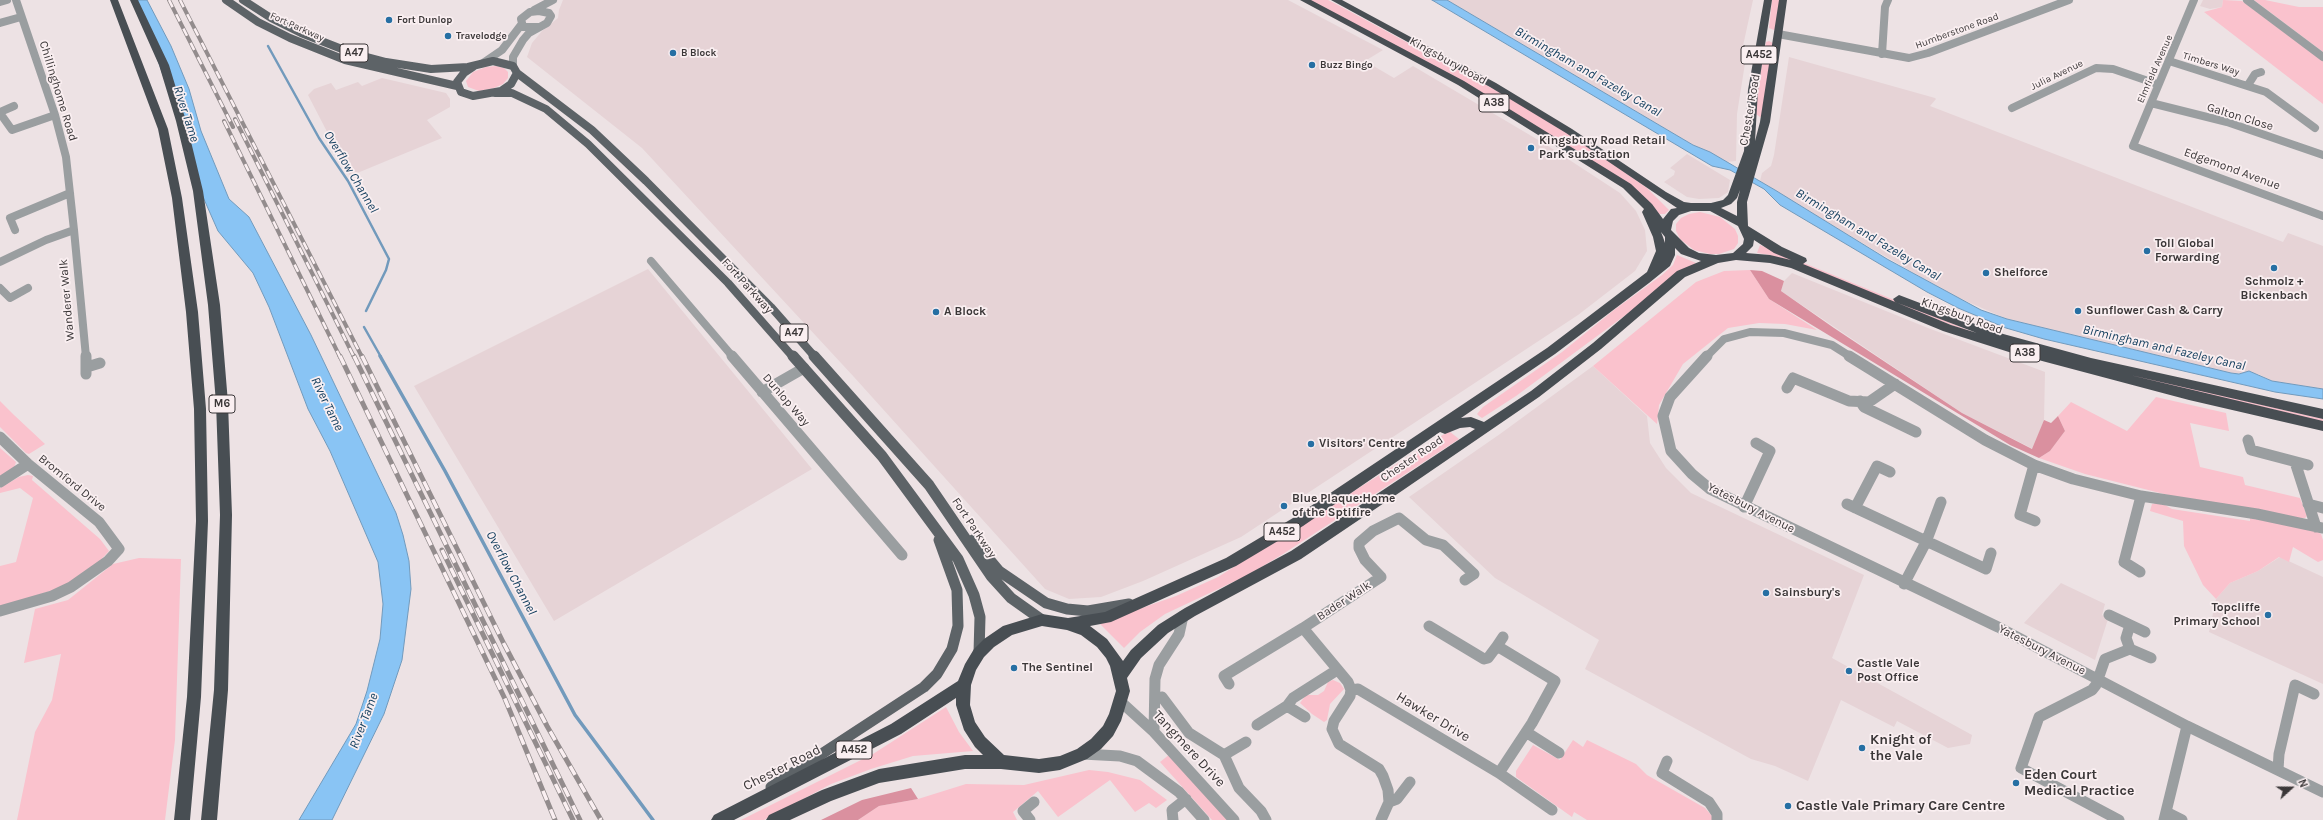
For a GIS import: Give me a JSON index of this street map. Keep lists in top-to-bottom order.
{
  "streets": {
    "highway": [
      "A452",
      "Kingsbury Road",
      "A38",
      "Chester Road",
      "M6"
    ],
    "main road": ["Fort Parkway", "A47"],
    "street": [
      "Humberstone Road",
      "Timbers Way",
      "Elmfield Avenue",
      "Julia Avenue",
      "Chillinghome Road",
      "Galton Close",
      "Edgemond Avenue",
      "Wanderer Walk",
      "Dunlop Way",
      "Bromford Drive",
      "Yatesbury Avenue",
      "Bader Walk",
      "Hawker Drive",
      "Tangmere Drive"
    ]
  },
  "crossings": [
    ["Humberstone Road", "Chester Road"],
    ["A452", "Chester Road"],
    ["Kingsbury Road", "A38"],
    ["Kingsbury Road", "Chester Road"],
    ["Timbers Way", "Elmfield Avenue"],
    ["Elmfield Avenue", "Julia Avenue"],
    ["Elmfield Avenue", "Galton Close"],
    ["Elmfield Avenue", "Edgemond Avenue"],
    ["Chillinghome Road", "Wanderer Walk"],
    ["A38", "Chester Road"]
  ],
  "water": ["Birmingham and Fazeley Canal", "River Tame", "Overflow Channel"],
  "places": [
    "Fort Dunlop",
    "Travelodge",
    "B Block",
    "Buzz Bingo",
    "Kingsbury Road Retail Park substation",
    "Toll Global Forwarding",
    "Schmolz + Bickenbach",
    "Shelforce",
    "Sunflower Cash & Carry",
    "A Block",
    "Visitors' Centre",
    "Blue Plaque:Home of the Sptifire",
    "Sainsbury's",
    "Topcliffe Primary School",
    "The Sentinel",
    "Castle Vale Post Office",
    "Knight of the Vale",
    "Eden Court Medical Practice",
    "Castle Vale Primary Care Centre"
  ],
  "north": "right"
}
